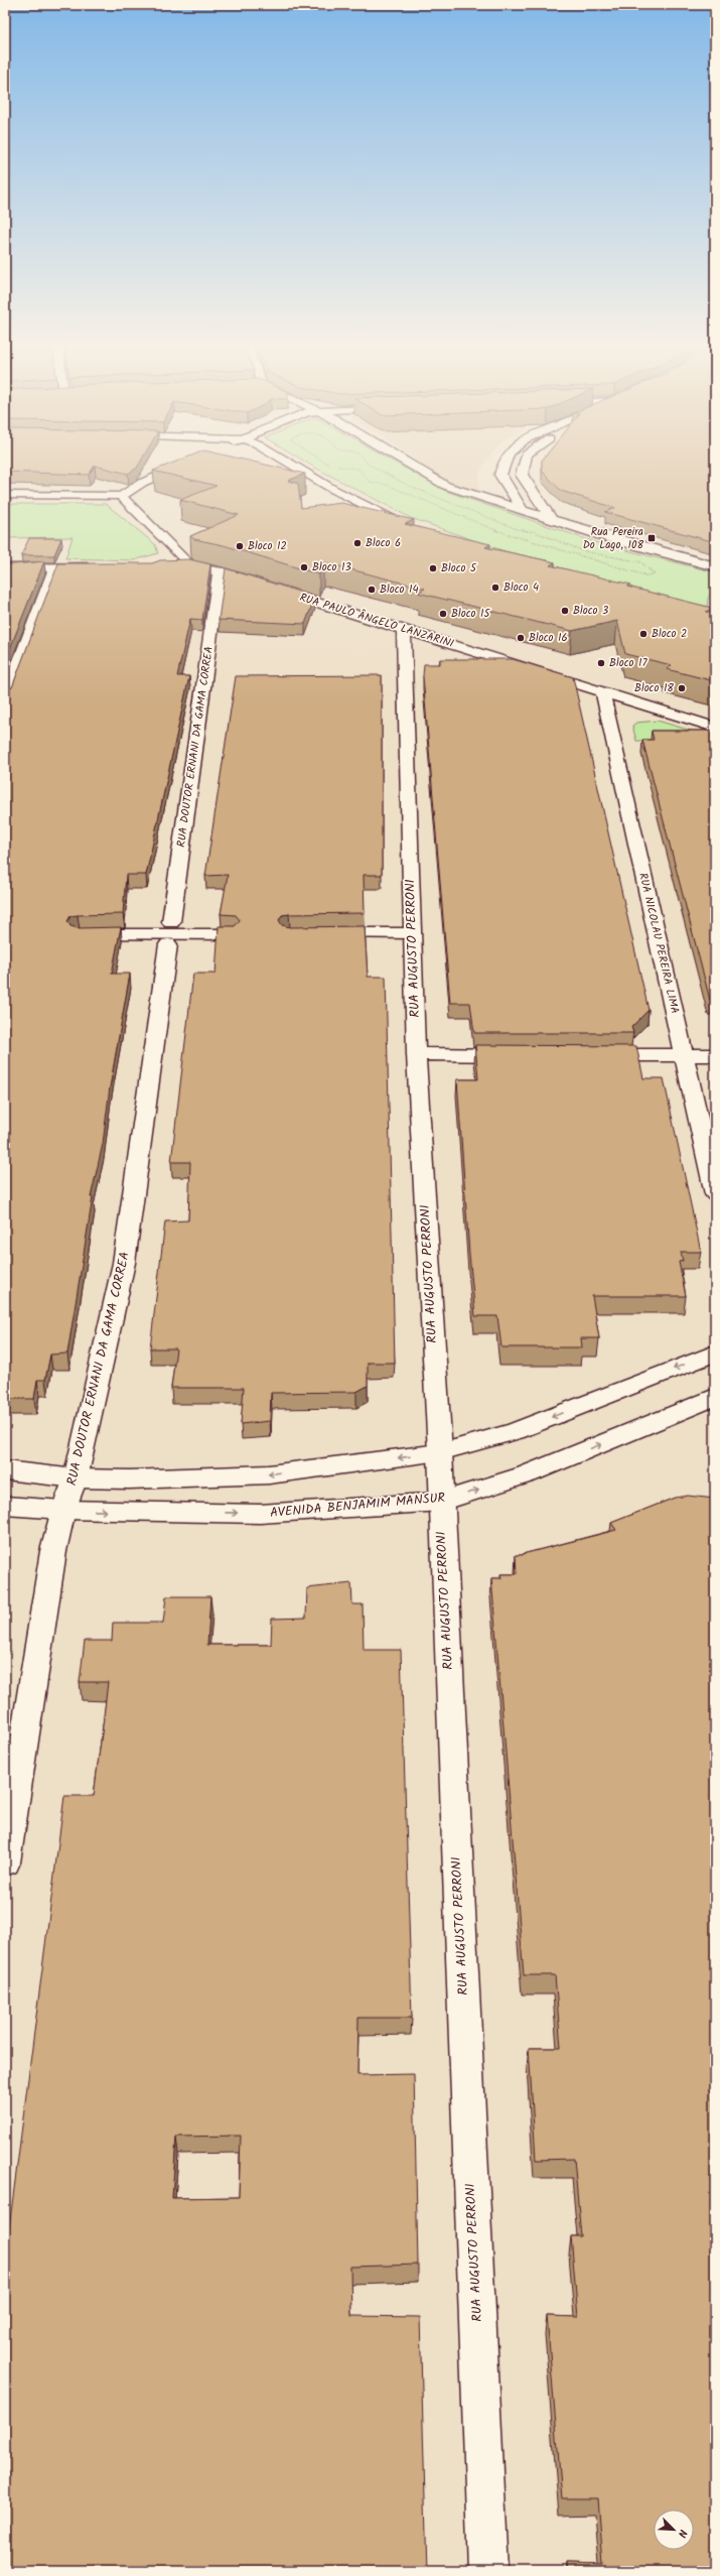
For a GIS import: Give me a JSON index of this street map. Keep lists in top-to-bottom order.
{
  "streets": {
    "street": [
      "RUA PAULO ÂNGELO LANZARINI",
      "RUA DOUTOR ERNANI DA GAMA CORREA",
      "RUA NICOLAU PEREIRA LIMA",
      "RUA AUGUSTO PERRONI",
      "AVENIDA BENJAMIM MANSUR"
    ]
  },
  "crossings": [
    ["RUA PAULO ÂNGELO LANZARINI", "RUA DOUTOR ERNANI DA GAMA CORREA"],
    ["RUA PAULO ÂNGELO LANZARINI", "RUA NICOLAU PEREIRA LIMA"],
    ["RUA PAULO ÂNGELO LANZARINI", "RUA AUGUSTO PERRONI"],
    ["RUA DOUTOR ERNANI DA GAMA CORREA", "AVENIDA BENJAMIM MANSUR"],
    ["RUA AUGUSTO PERRONI", "AVENIDA BENJAMIM MANSUR"]
  ],
  "places": {
    "transit": ["Rua Pereira Do Lago, 108"],
    "other": [
      "Bloco 6",
      "Bloco 12",
      "Bloco 13",
      "Bloco 5",
      "Bloco 4",
      "Bloco 14",
      "Bloco 3",
      "Bloco 15",
      "Bloco 2",
      "Bloco 16",
      "Bloco 17",
      "Bloco 18"
    ]
  },
  "north": "bottom right"
}
